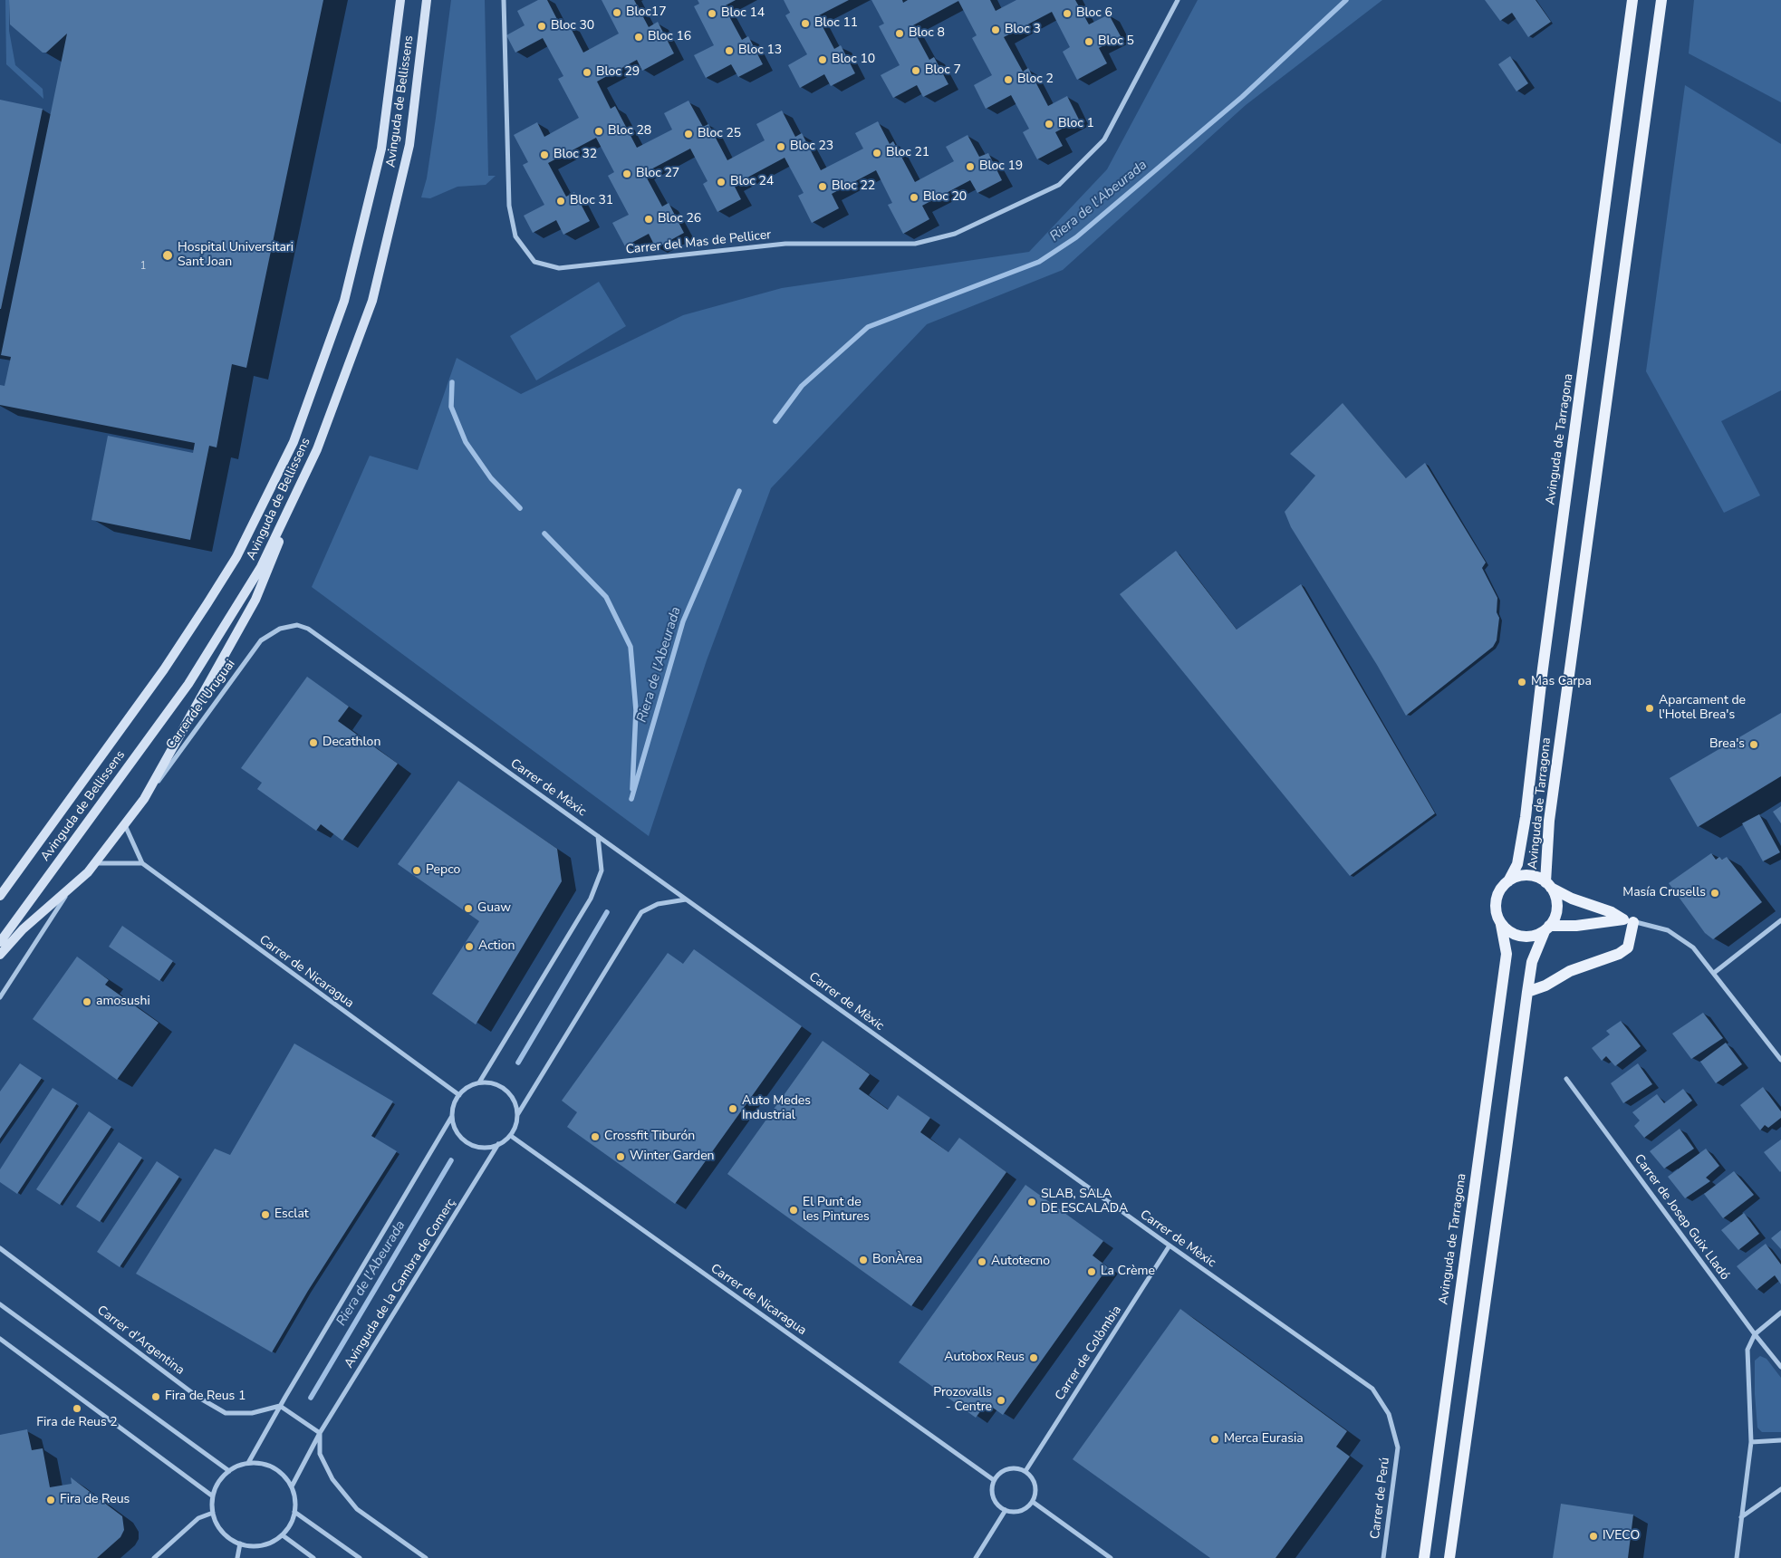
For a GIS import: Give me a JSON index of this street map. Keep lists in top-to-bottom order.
{
  "streets": {
    "main road": ["Avinguda de Bellissens", "Avinguda de Tarragona"],
    "street": [
      "Carrer del Mas de Pellicer",
      "Carrer de l'Uruguai",
      "Carrer de Mèxic",
      "Carrer de Nicaragua",
      "Carrer de Josep Guix Lladó",
      "Avinguda de la Cambra de Comerç",
      "Carrer d'Argentina",
      "Carrer de Colòmbia",
      "Carrer de Perú"
    ]
  },
  "crossings": [
    ["Carrer de l'Uruguai", "Carrer de Mèxic"],
    ["Carrer de Mèxic", "Carrer de Colòmbia"],
    ["Carrer de Mèxic", "Carrer de Perú"],
    ["Carrer de Nicaragua", "Avinguda de la Cambra de Comerç"],
    ["Carrer de Nicaragua", "Carrer de Colòmbia"]
  ],
  "water": ["Riera de l'Abeurada"],
  "places": [
    "Bloc17",
    "Bloc 14",
    "Bloc 6",
    "Bloc 11",
    "Bloc 30",
    "Bloc 3",
    "Bloc 8",
    "Bloc 16",
    "Bloc 5",
    "Bloc 13",
    "Bloc 10",
    "Bloc 7",
    "Bloc 29",
    "Bloc 2",
    "Bloc 1",
    "Bloc 28",
    "Bloc 25",
    "Bloc 23",
    "Bloc 21",
    "Bloc 32",
    "Bloc 19",
    "Bloc 27",
    "Bloc 24",
    "Bloc 22",
    "Bloc 20",
    "Bloc 31",
    "Bloc 26",
    "Hospital Universitari Sant Joan",
    "Mas Carpa",
    "Aparcament de l'Hotel Brea's",
    "Decathlon",
    "Brea's",
    "Pepco",
    "Masía Crusells",
    "Guaw",
    "Action",
    "amosushi",
    "Auto Medes Industrial",
    "Crossfit Tiburón",
    "Winter Garden",
    "SLAB, SALA DE ESCALADA",
    "El Punt de les Pintures",
    "Esclat",
    "BonÀrea",
    "Autotecno",
    "La Crème",
    "Autobox Reus",
    "Fira de Reus 1",
    "Prozovalls - Centre",
    "Fira de Reus 2",
    "Merca Eurasia",
    "Fira de Reus",
    "IVECO"
  ],
  "house_numbers": ["1"]
}
